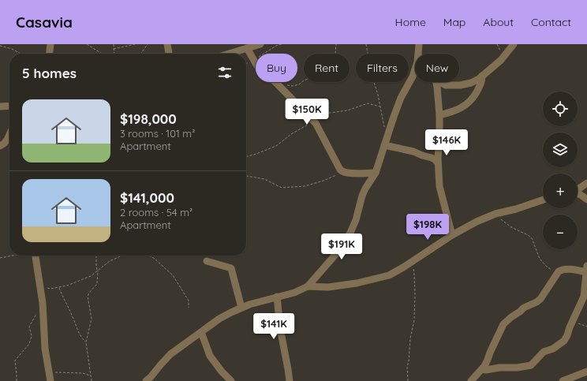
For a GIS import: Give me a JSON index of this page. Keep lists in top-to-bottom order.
{
  "page": {
    "header": "Casavia",
    "nav": [
      "Home",
      "Map",
      "About",
      "Contact"
    ],
    "chip": [
      "Buy",
      "Rent",
      "Filters",
      "New"
    ],
    "heading": "5 homes",
    "map_buttons": ["+", "−"],
    "list": [
      {
        "name": "$198,000",
        "note": "3 rooms · 101 m² · Apartment"
      },
      {
        "name": "$141,000",
        "note": "2 rooms · 54 m² · Apartment"
      }
    ],
    "price": [
      "$150K",
      "$146K",
      "$198K",
      "$191K",
      "$141K"
    ]
  }
}
